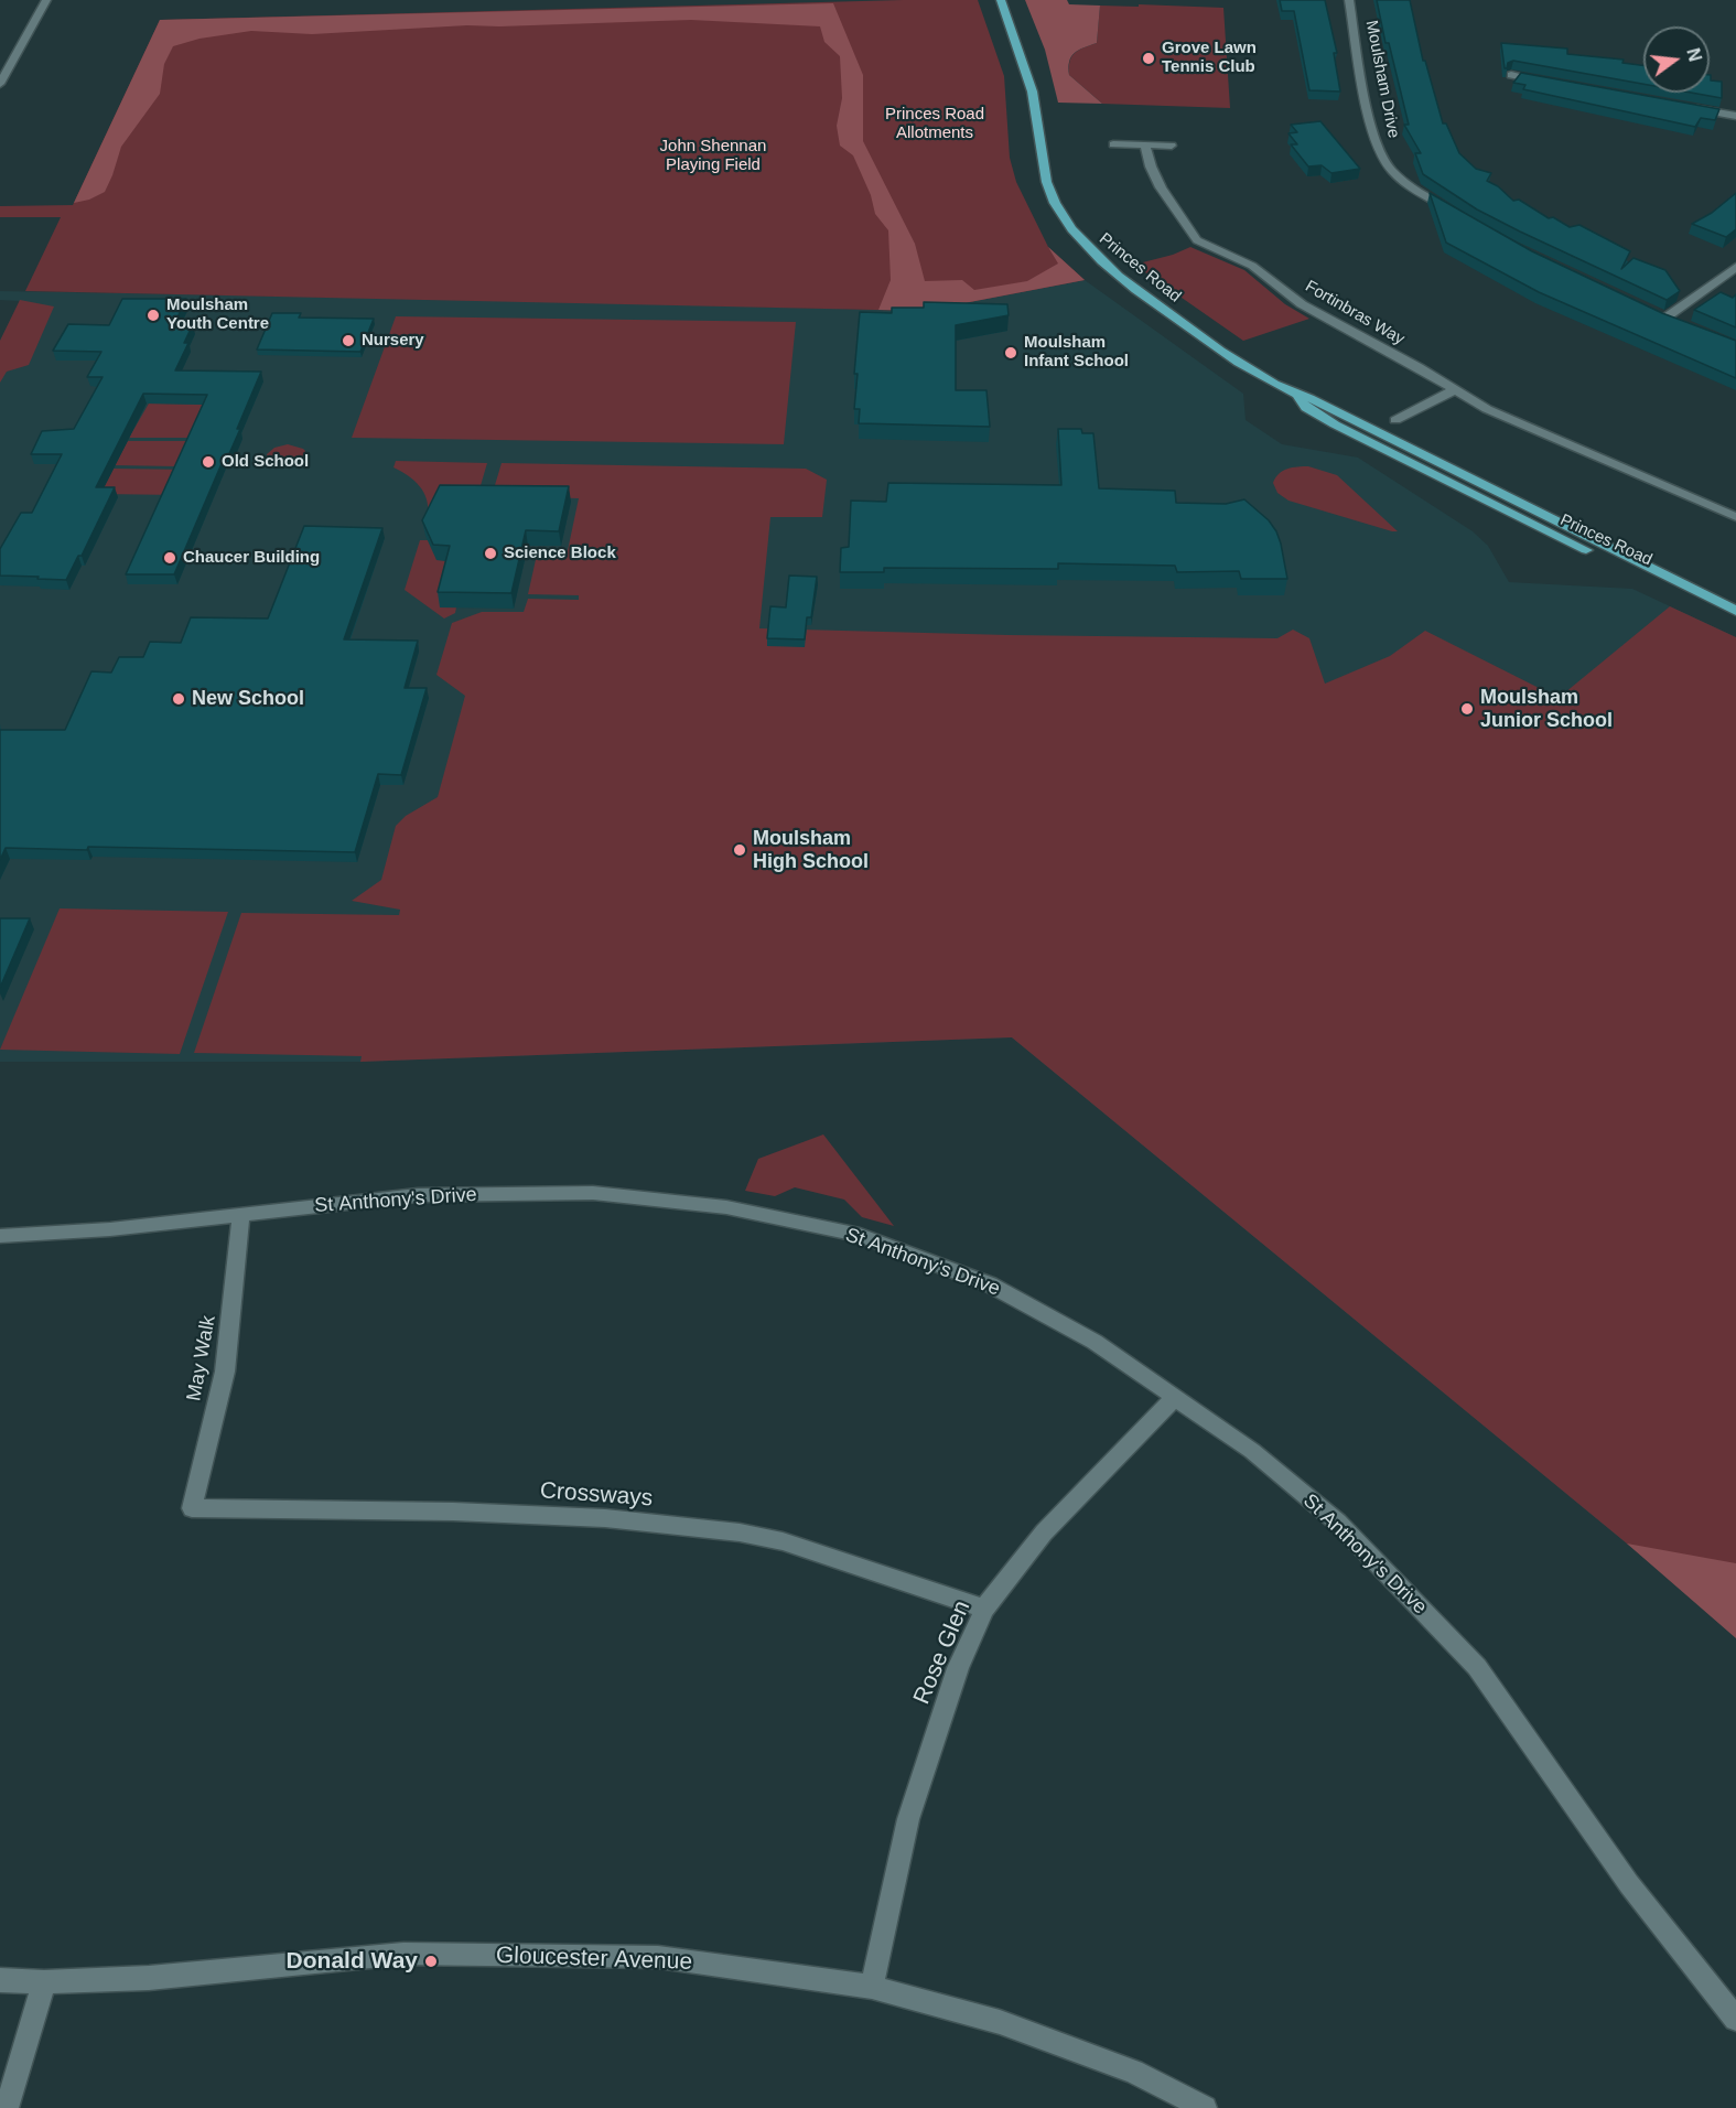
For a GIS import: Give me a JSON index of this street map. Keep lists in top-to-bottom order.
{
  "streets": {
    "main road": ["Princes Road"],
    "street": [
      "Moulsham Drive",
      "Fortinbras Way",
      "St Anthony's Drive",
      "May Walk",
      "Crossways",
      "Rose Glen",
      "Gloucester Avenue"
    ]
  },
  "crossings": [
    ["St Anthony's Drive", "May Walk"],
    ["St Anthony's Drive", "Rose Glen"],
    ["May Walk", "Crossways"],
    ["Crossways", "Rose Glen"],
    ["Rose Glen", "Gloucester Avenue"]
  ],
  "parks": ["Princes Road Allotments", "John Shennan Playing Field"],
  "places": [
    "Grove Lawn Tennis Club",
    "Moulsham Youth Centre",
    "Nursery",
    "Moulsham Infant School",
    "Old School",
    "Science Block",
    "Chaucer Building",
    "New School",
    "Moulsham Junior School",
    "Moulsham High School",
    "Donald Way"
  ],
  "north": "right"
}
